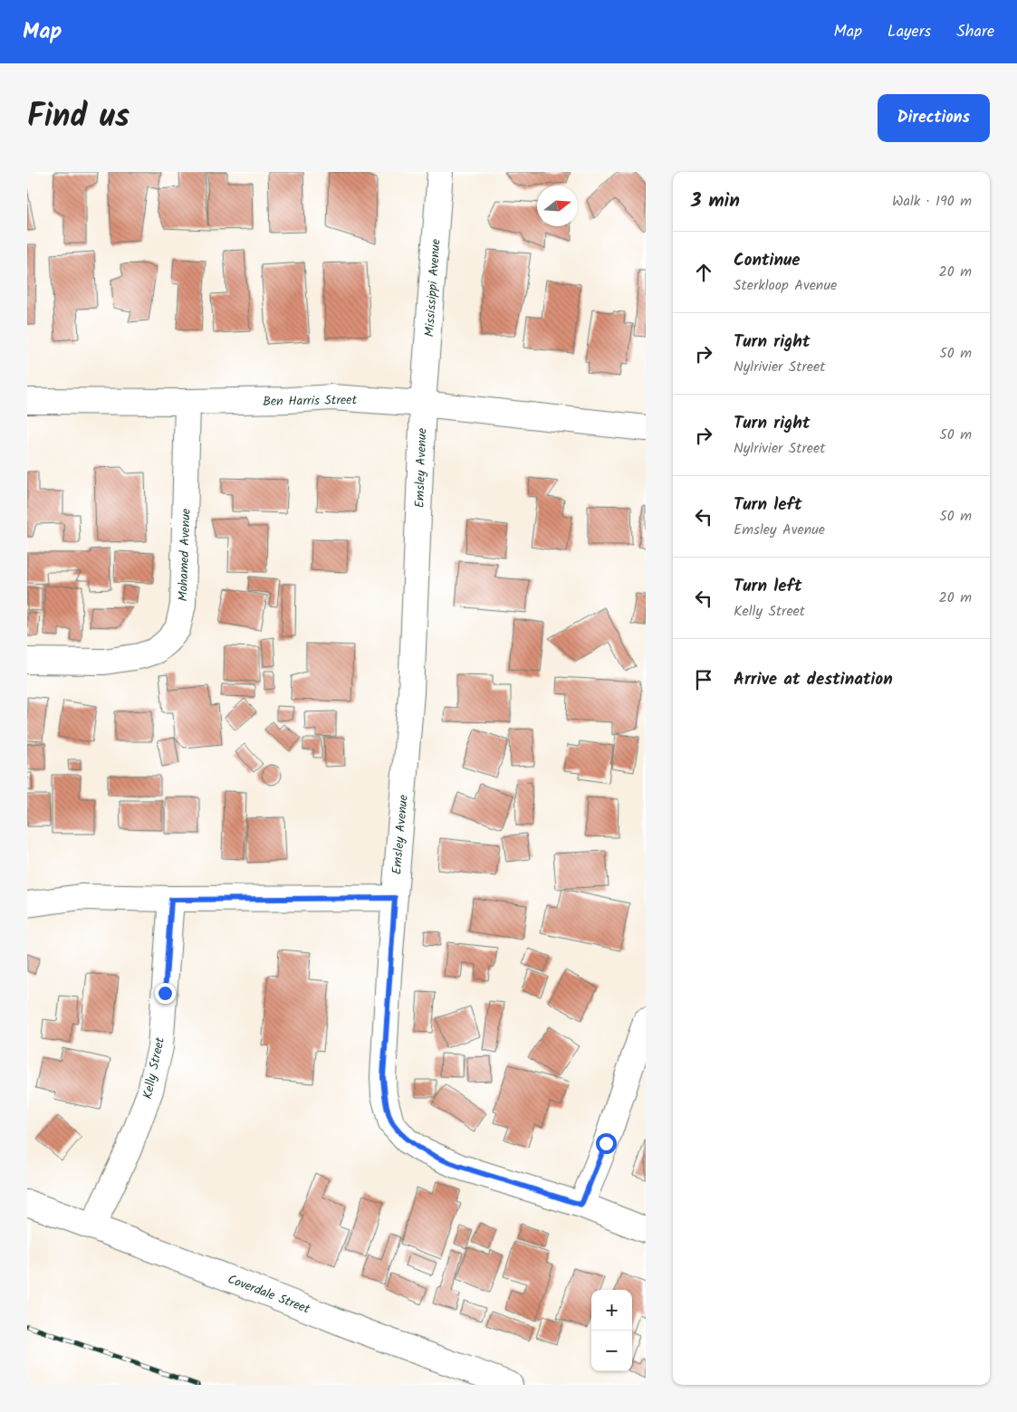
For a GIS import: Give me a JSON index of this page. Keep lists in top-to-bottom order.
{
  "streets": {
    "street": [
      "Mississippi Avenue",
      "Ben Harris Street",
      "Emsley Avenue",
      "Mohamed Avenue",
      "Kelly Street",
      "Coverdale Street"
    ]
  },
  "crossings": [
    ["Mississippi Avenue", "Ben Harris Street"],
    ["Mississippi Avenue", "Emsley Avenue"],
    ["Ben Harris Street", "Emsley Avenue"],
    ["Ben Harris Street", "Mohamed Avenue"],
    ["Kelly Street", "Coverdale Street"]
  ],
  "north": "right",
  "page": {
    "header": "Map",
    "nav": ["Map", "Layers", "Share"],
    "title": "Find us",
    "buttons": "Directions",
    "heading": ["3 min", "Walk · 190 m"],
    "list": [
      ["Continue", "Sterkloop Avenue", "20 m"],
      ["Turn right", "Nylrivier Street", "50 m"],
      ["Turn right", "Nylrivier Street", "50 m"],
      ["Turn left", "Emsley Avenue", "50 m"],
      ["Turn left", "Kelly Street", "20 m"],
      "Arrive at destination"
    ],
    "map_buttons": ["+", "−"]
  }
}
